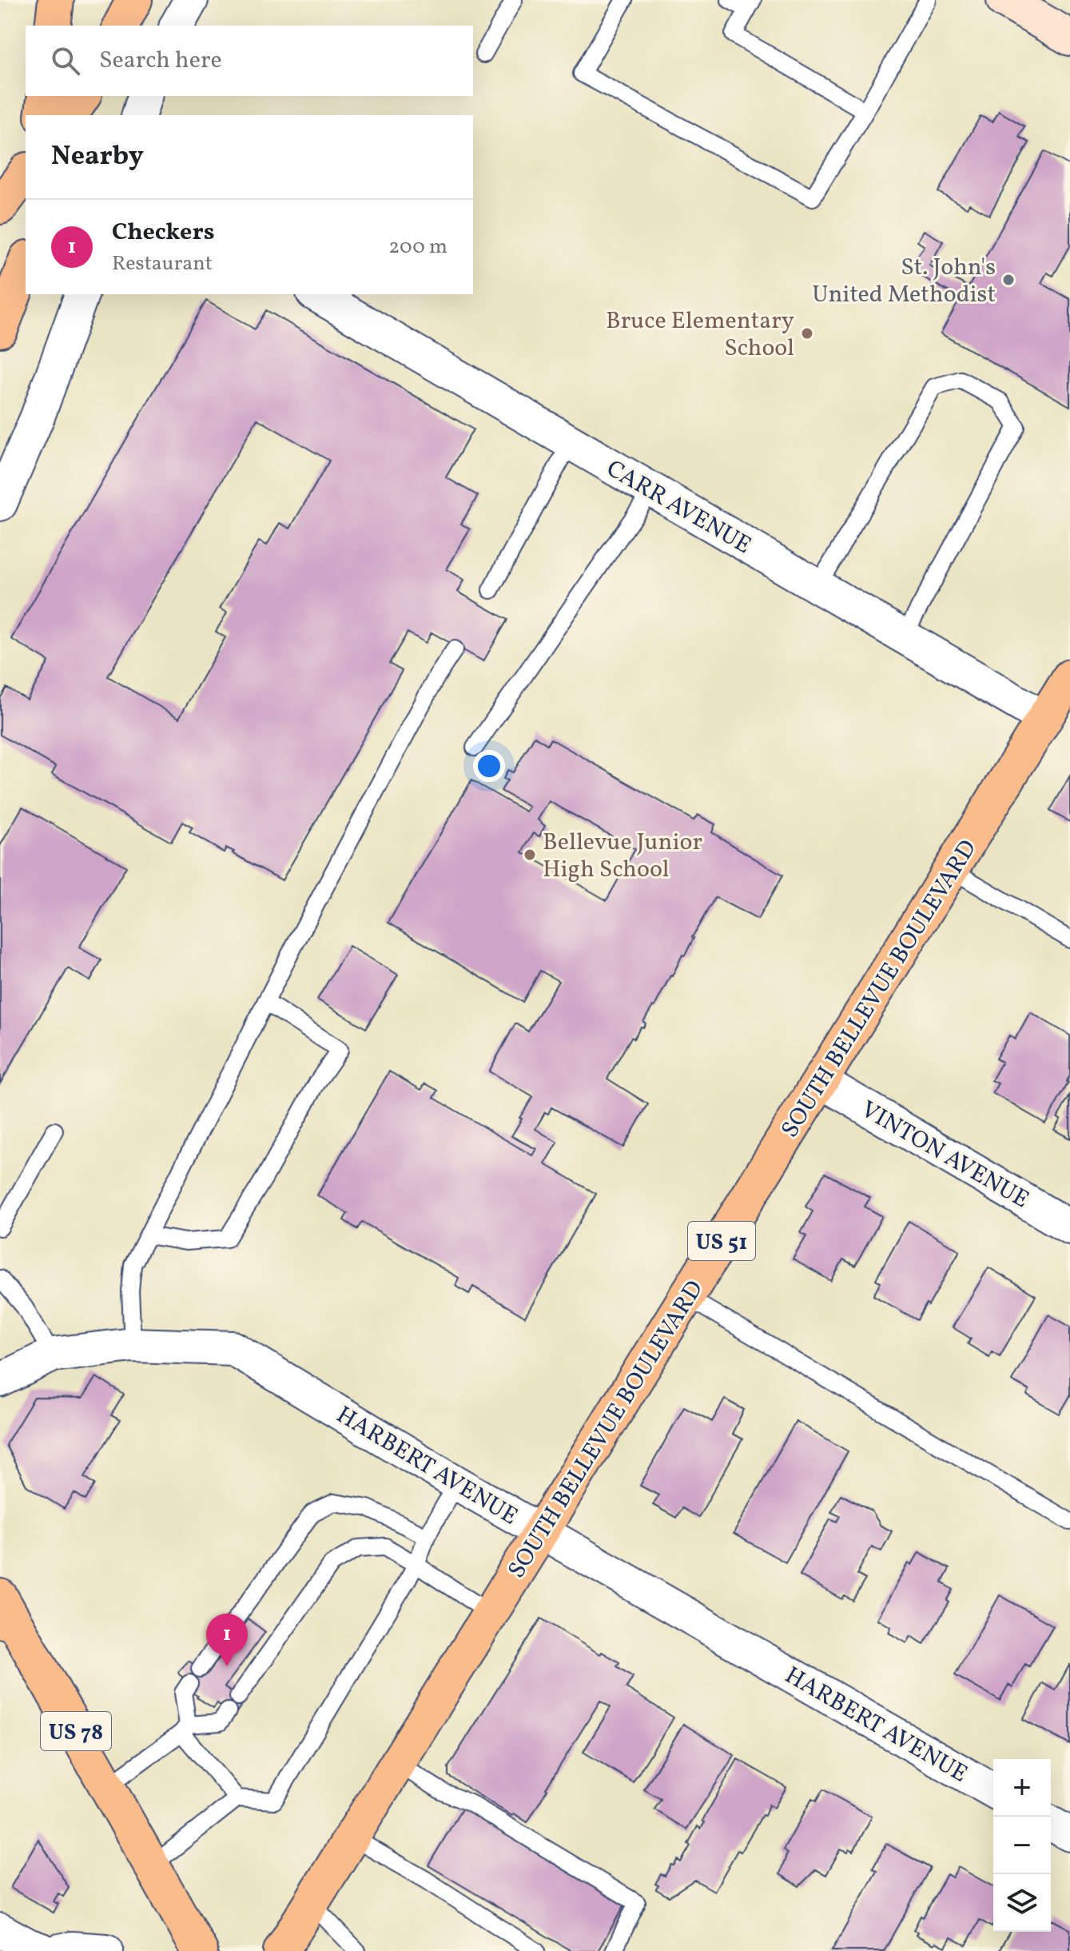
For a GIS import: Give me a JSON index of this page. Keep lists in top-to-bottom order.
{
  "streets": {
    "main road": ["SOUTH BELLEVUE BOULEVARD", "US 51", "US 78"],
    "street": ["CARR AVENUE", "VINTON AVENUE", "HARBERT AVENUE"]
  },
  "crossings": [
    ["CARR AVENUE", "SOUTH BELLEVUE BOULEVARD"],
    ["SOUTH BELLEVUE BOULEVARD", "VINTON AVENUE"],
    ["SOUTH BELLEVUE BOULEVARD", "HARBERT AVENUE"]
  ],
  "places": ["St. John's United Methodist", "Bruce Elementary School", "Bellevue Junior High School"],
  "page": {
    "search": "Search here",
    "heading": "Nearby",
    "list": [
      {
        "mark": "1",
        "name": "Checkers",
        "note": "Restaurant",
        "value": "200 m"
      }
    ],
    "pins": "1",
    "map_buttons": ["+", "−"]
  }
}
